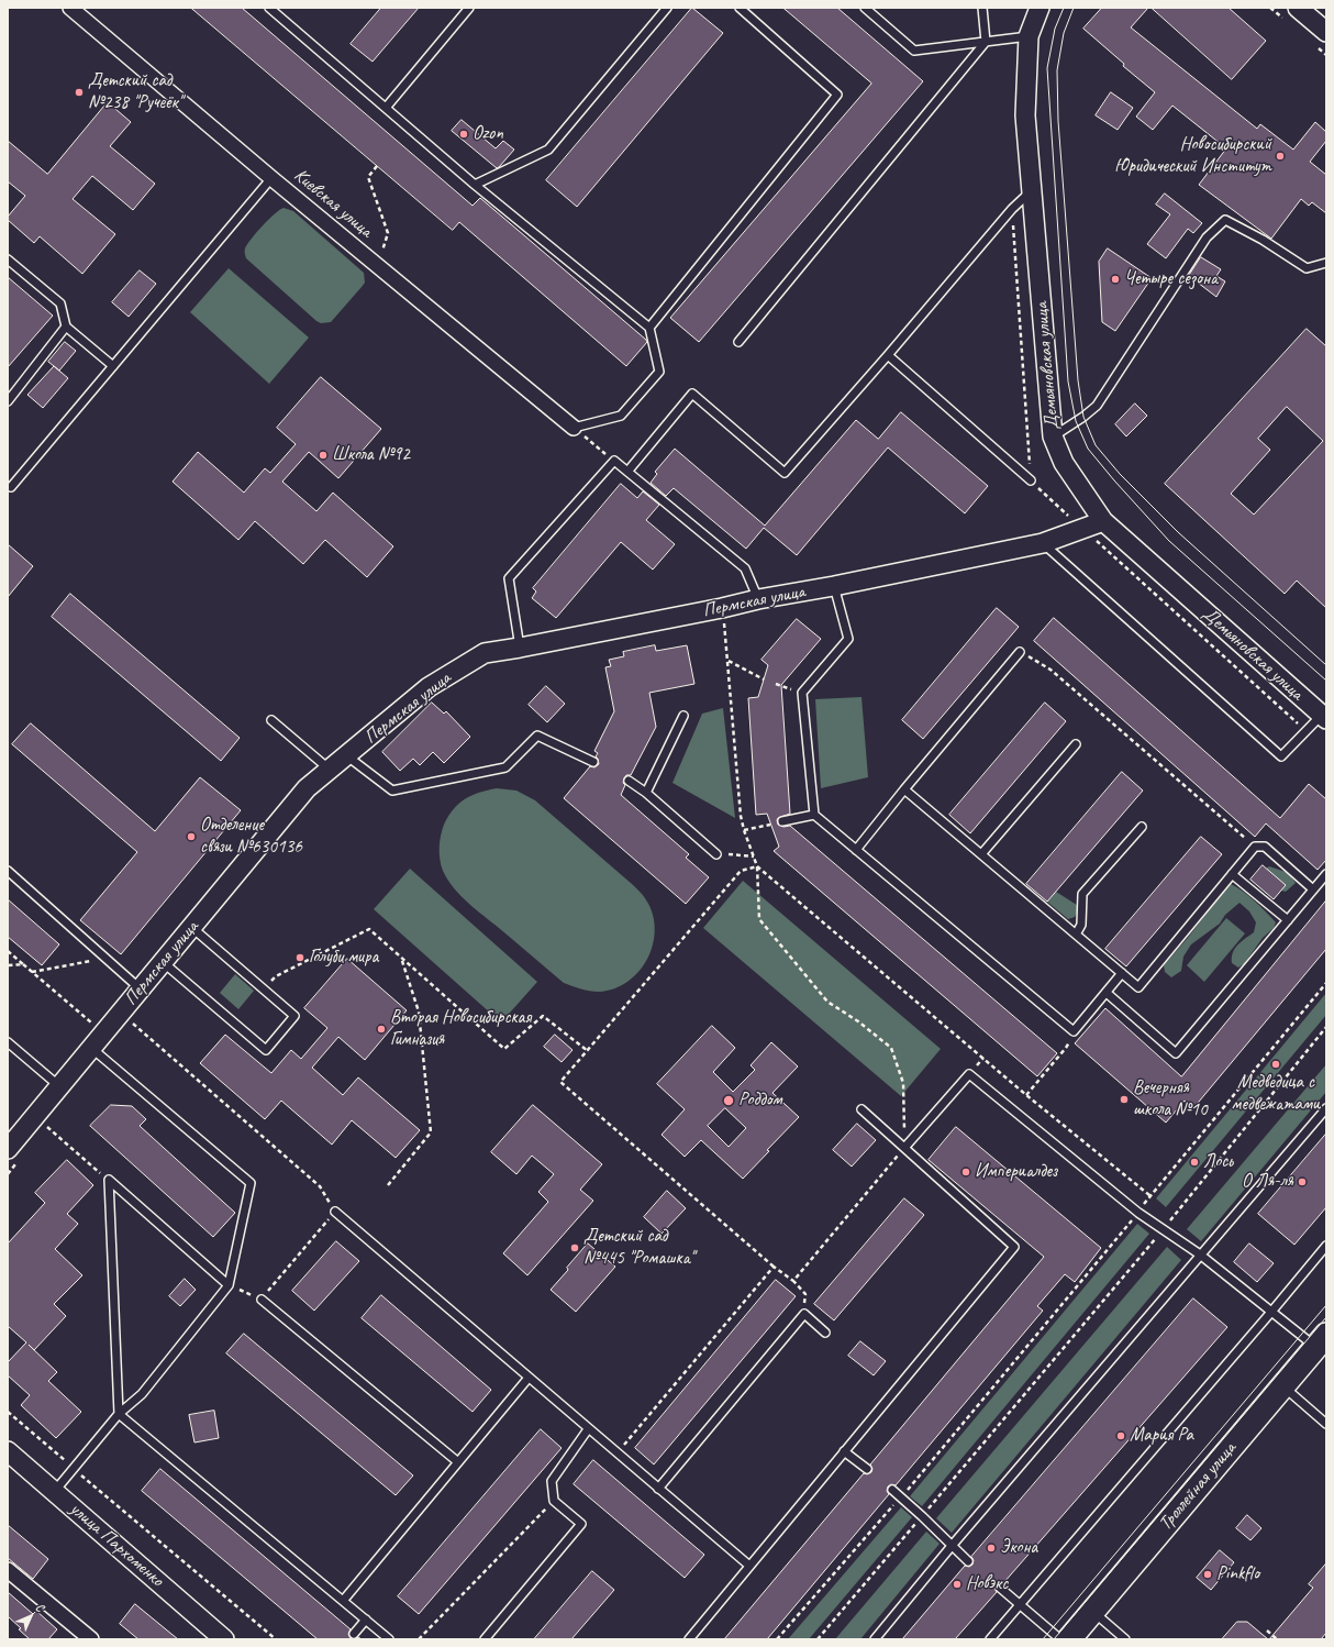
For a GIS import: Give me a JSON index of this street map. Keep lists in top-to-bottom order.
{
  "streets": {
    "main road": ["Троллейная улица"],
    "street": [
      "Киевская улица",
      "Демьяновская улица",
      "Пермская улица",
      "улица Пархоменко"
    ]
  },
  "crossings": [
    ["Демьяновская улица", "Пермская улица"]
  ],
  "places": [
    "Детский сад №238 \"Ручеёк\"",
    "Ozon",
    "Новосибирский Юридический Институт",
    "Четыре сезона",
    "Школа №92",
    "Отделение связи №630136",
    "Голуби мира",
    "Вторая Новосибирская Гимназия",
    "Медведица с медвежатами",
    "Вечерняя школа №10",
    "Роддом",
    "Лось",
    "Империалдез",
    "О Ля-ля",
    "Детский сад №445 \"Ромашка\"",
    "Мария Ра",
    "Экона",
    "Pinkflo",
    "Новэкс"
  ],
  "north": "top right"
}
